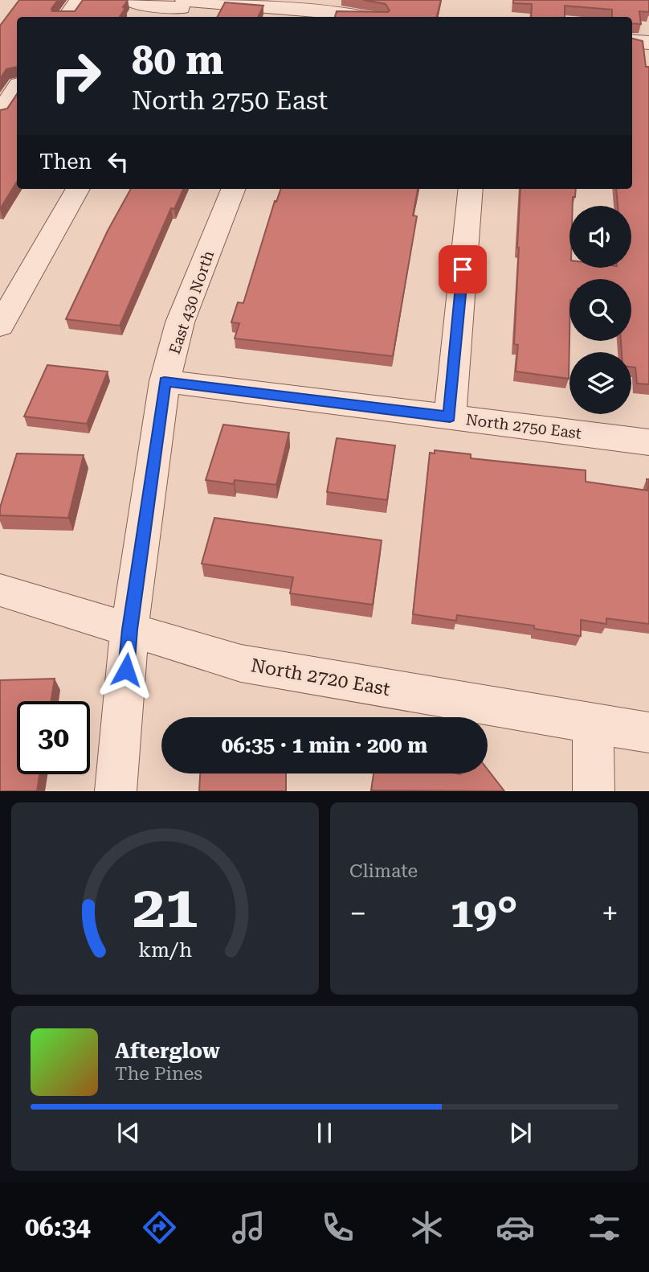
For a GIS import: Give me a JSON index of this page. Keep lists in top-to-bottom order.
{
  "streets": {
    "street": ["East 430 North", "North 2750 East", "North 2720 East"]
  },
  "crossings": [
    ["East 430 North", "North 2750 East"],
    ["East 430 North", "North 2720 East"]
  ],
  "page": {
    "turn": ["80 m", "North 2750 East"],
    "then": "Then",
    "limit": "30",
    "trip": "06:35 · 1 min · 200 m",
    "tile": "Climate",
    "heat": ["−", "19°", "+"],
    "song": ["Afterglow", "The Pines"],
    "tabs": "06:34",
    "gauge": ["21", "km/h"]
  }
}
